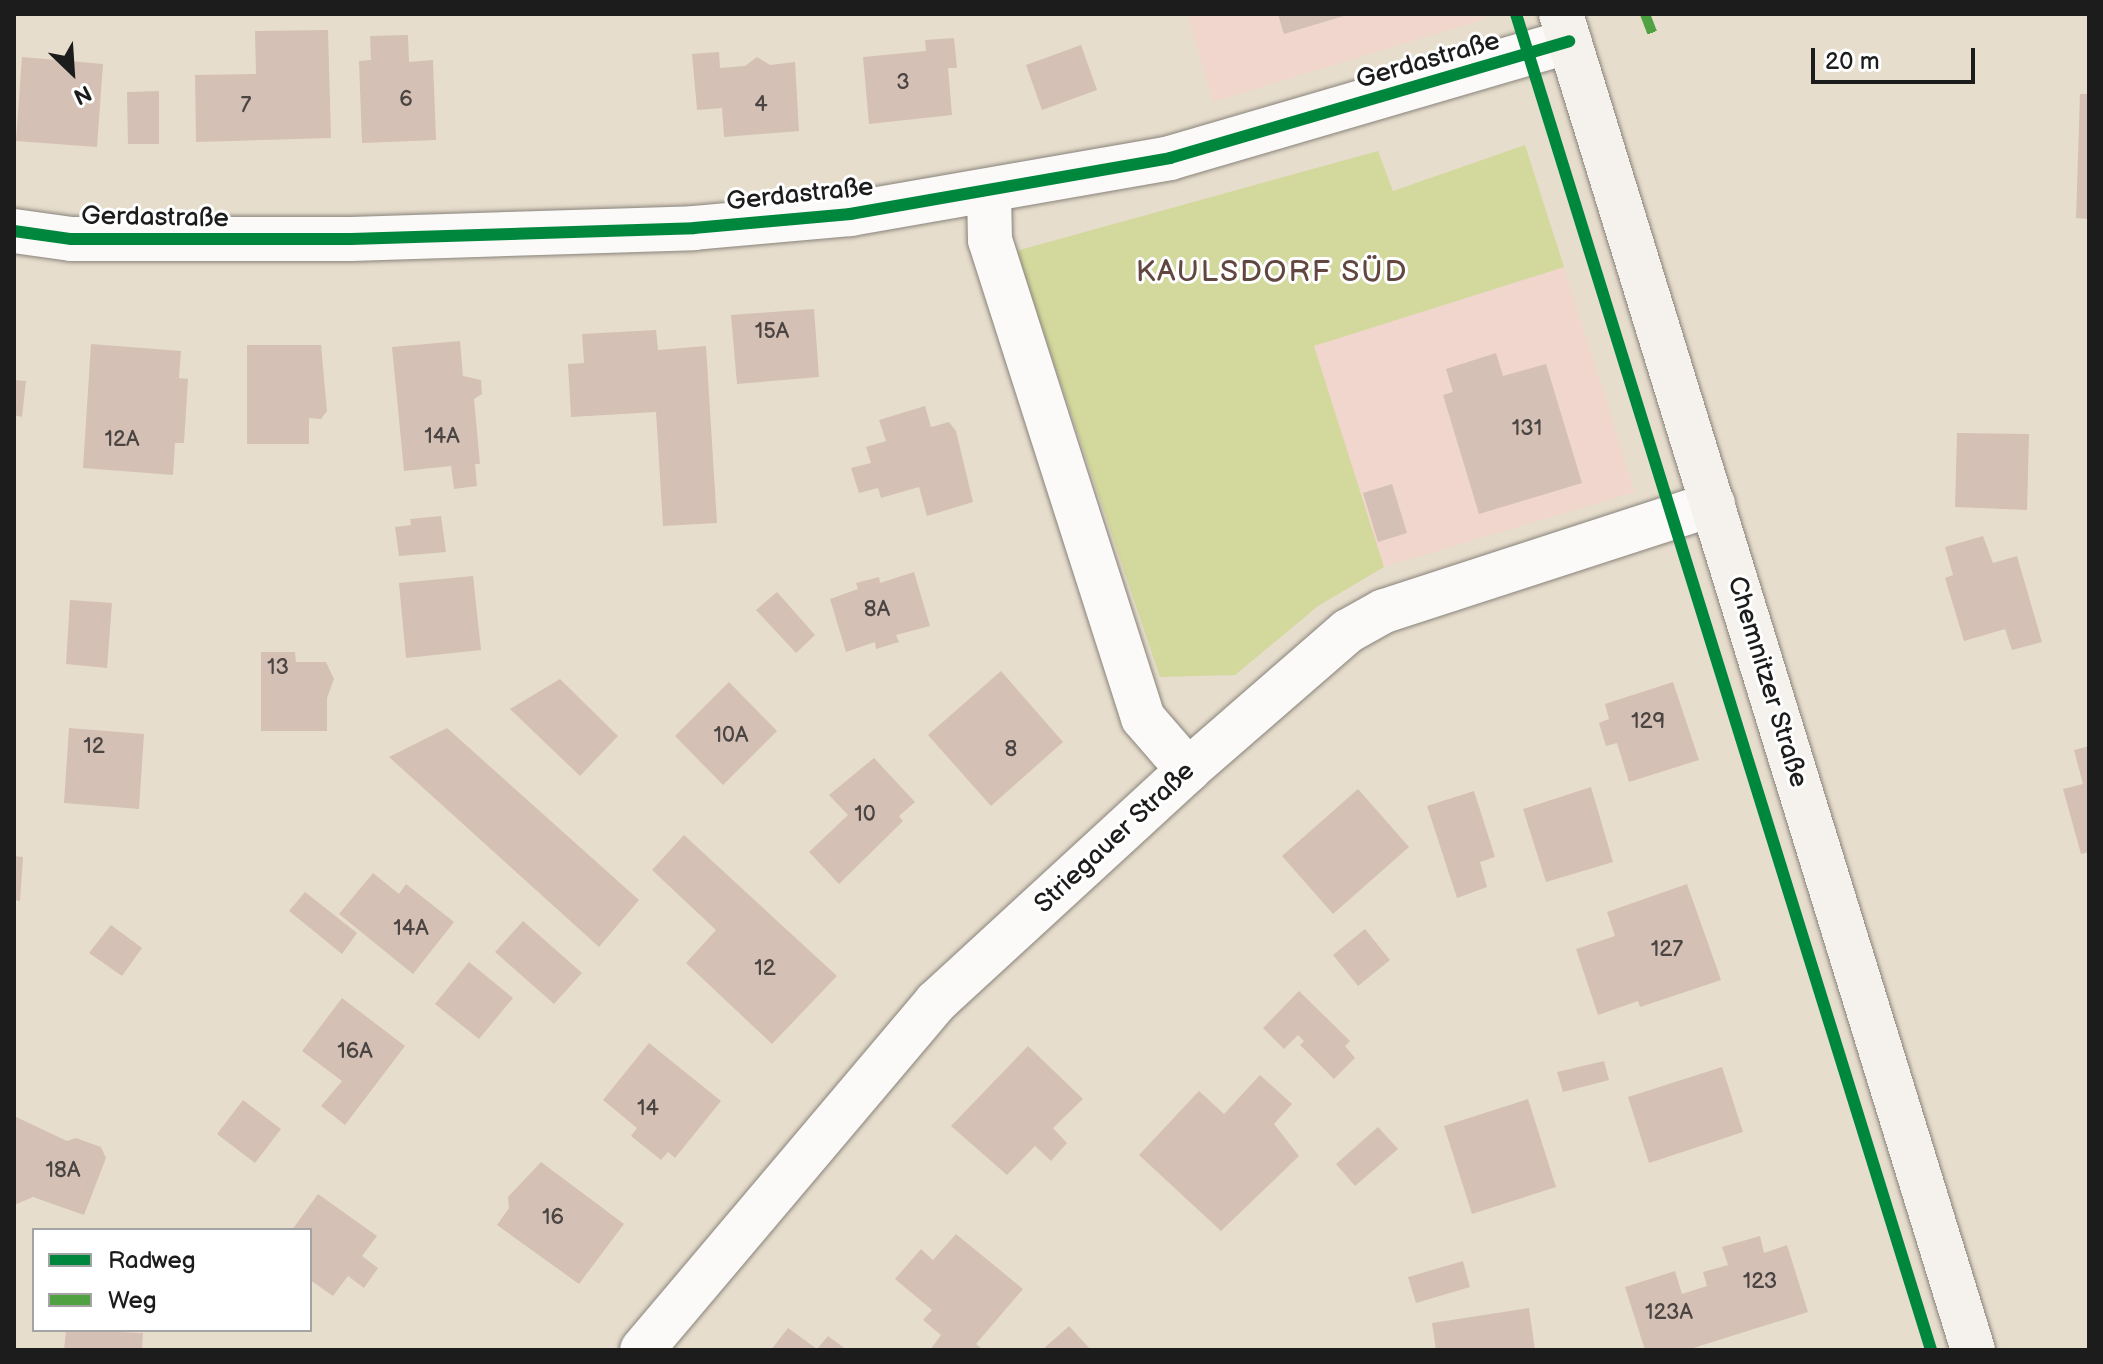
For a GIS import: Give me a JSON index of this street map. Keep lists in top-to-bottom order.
{
  "streets": {
    "main road": ["Chemnitzer Straße"],
    "street": ["Gerdastraße", "Striegauer Straße"]
  },
  "crossings": [
    ["Gerdastraße", "Chemnitzer Straße"],
    ["Chemnitzer Straße", "Striegauer Straße"]
  ],
  "districts": ["KAULSDORF SÜD"],
  "house_numbers": [
    "3",
    "6",
    "4",
    "7",
    "15A",
    "131",
    "14A",
    "12A",
    "8A",
    "13",
    "129",
    "10A",
    "12",
    "8",
    "10",
    "14A",
    "127",
    "12",
    "16A",
    "14",
    "18A",
    "16",
    "123",
    "123A"
  ],
  "legend": ["Radweg", "Weg"],
  "scale_bar": "20 m",
  "north": "bottom right"
}
